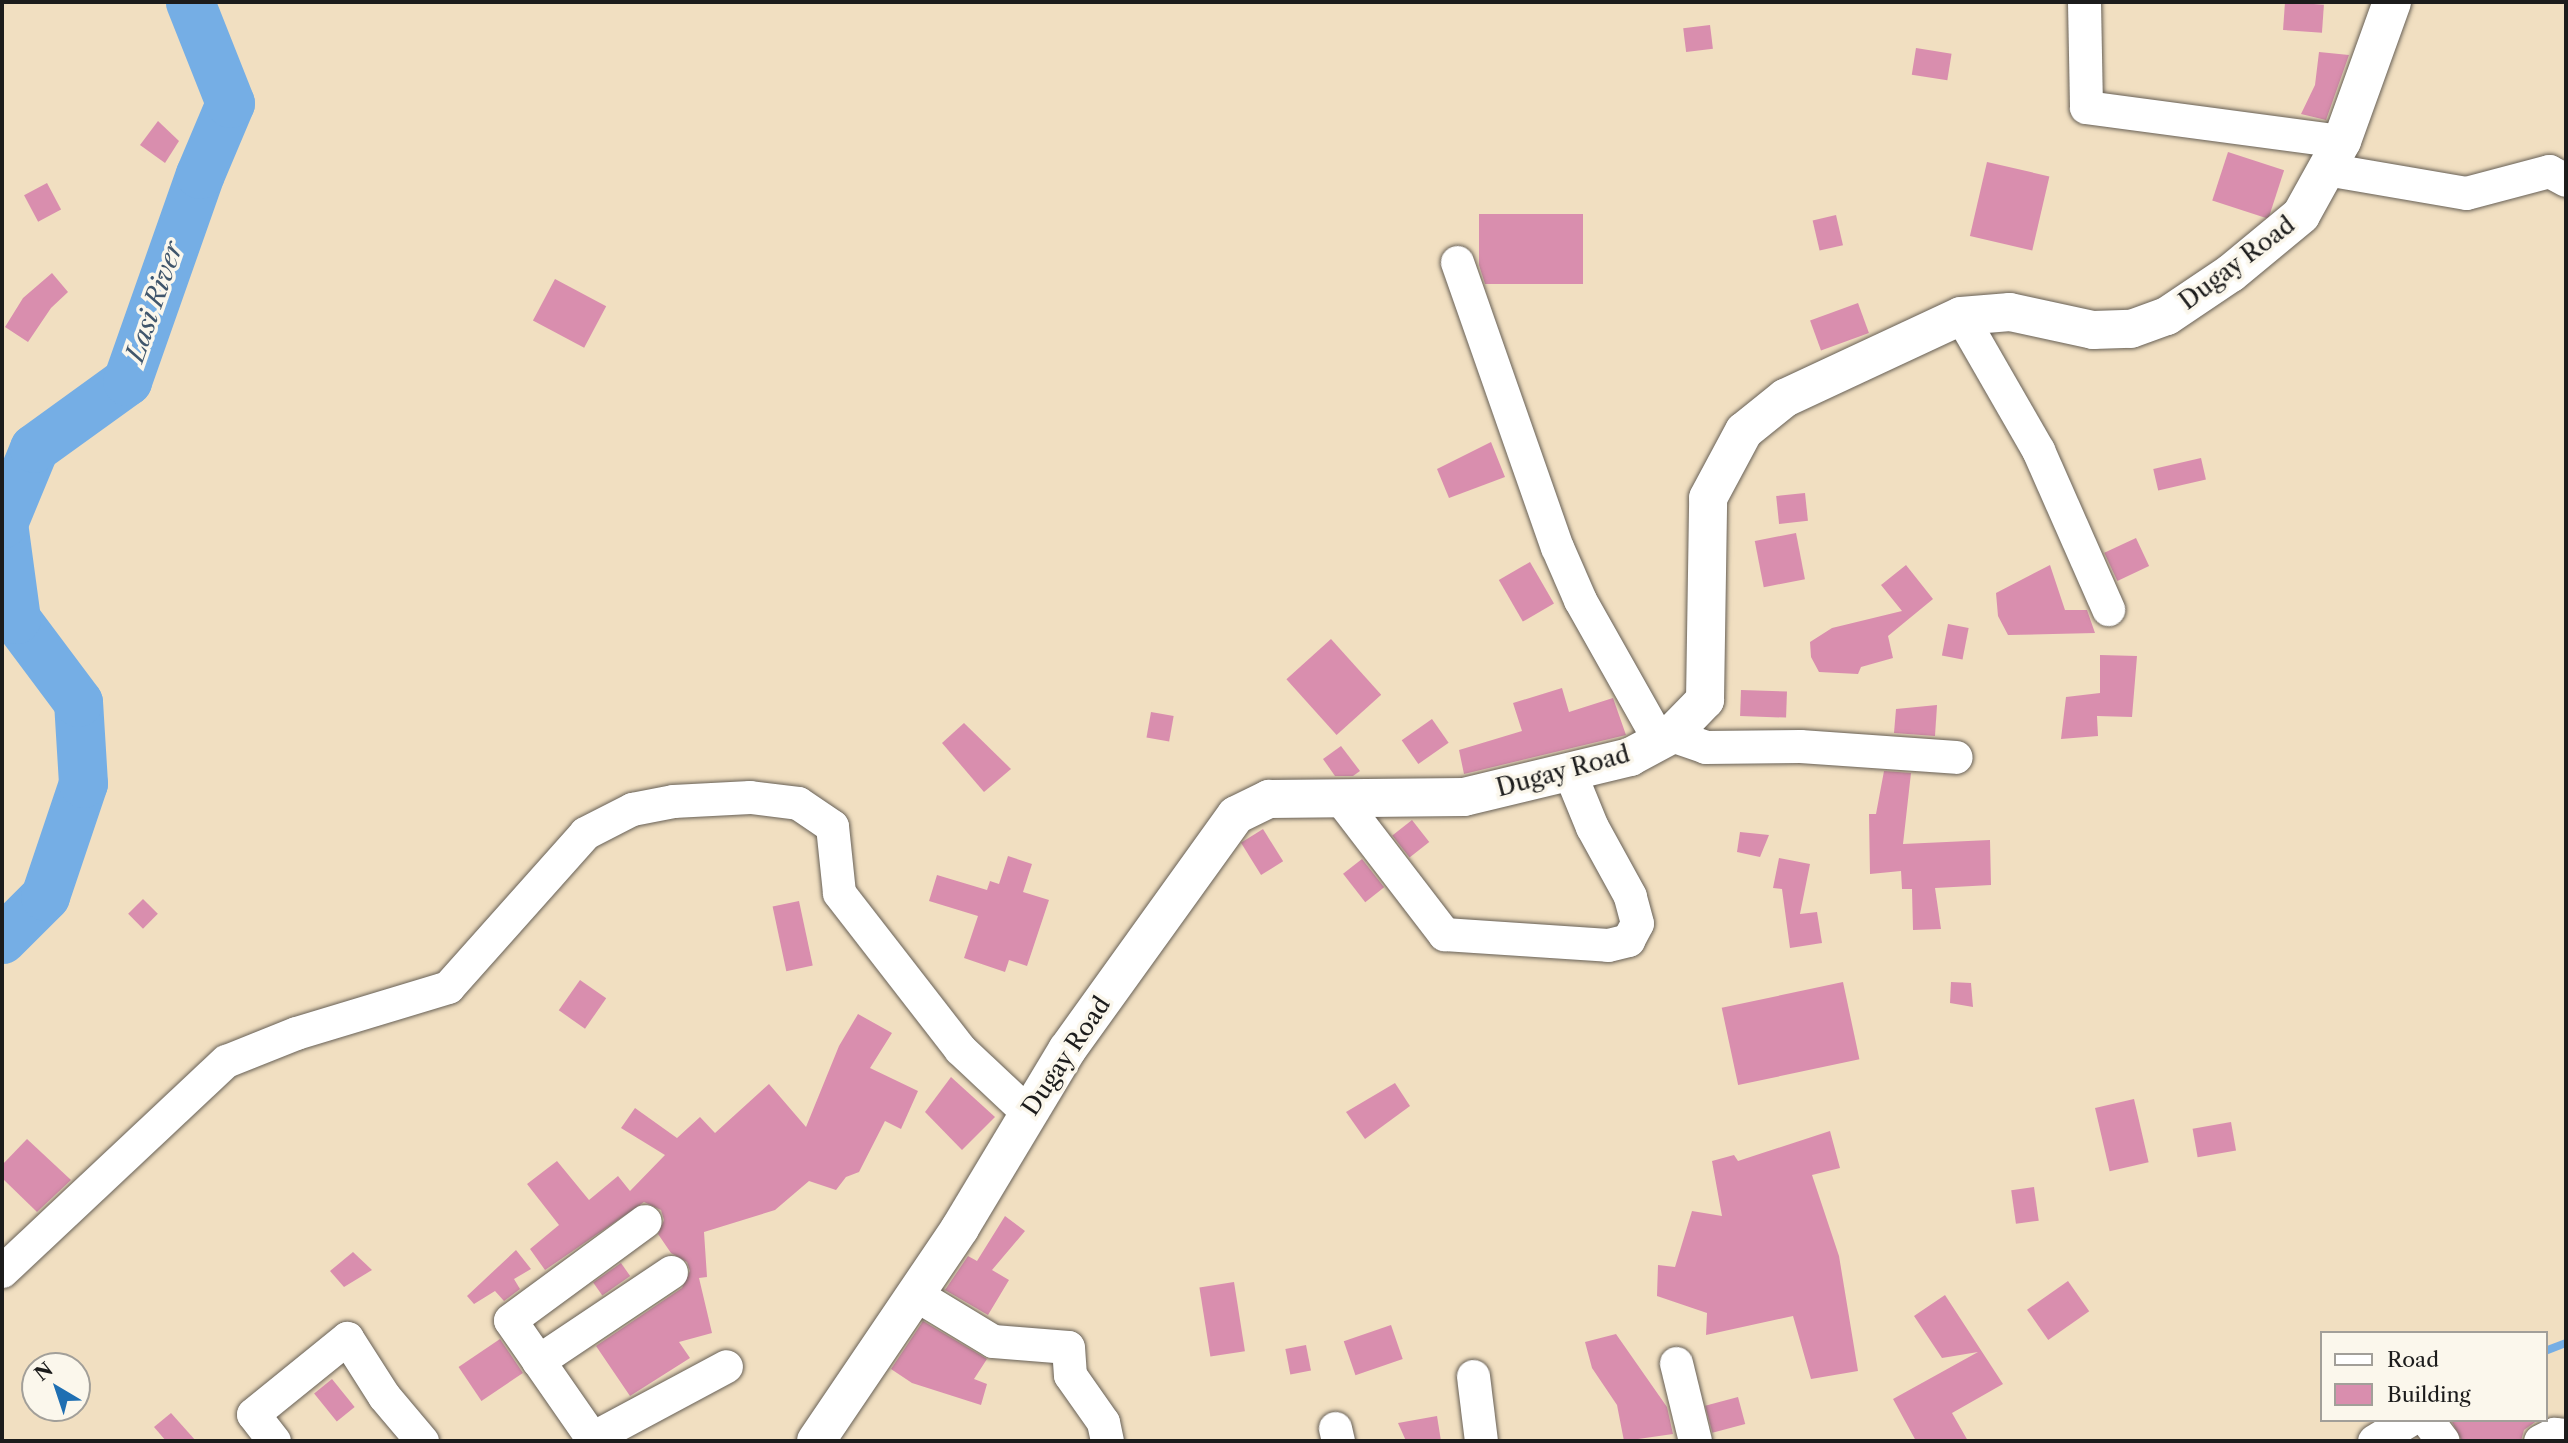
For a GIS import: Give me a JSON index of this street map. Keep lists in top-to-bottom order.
{
  "streets": {
    "street": ["Dugay Road"]
  },
  "water": ["Lasi River"],
  "legend": ["Road", "Building"],
  "north": "top left"
}
